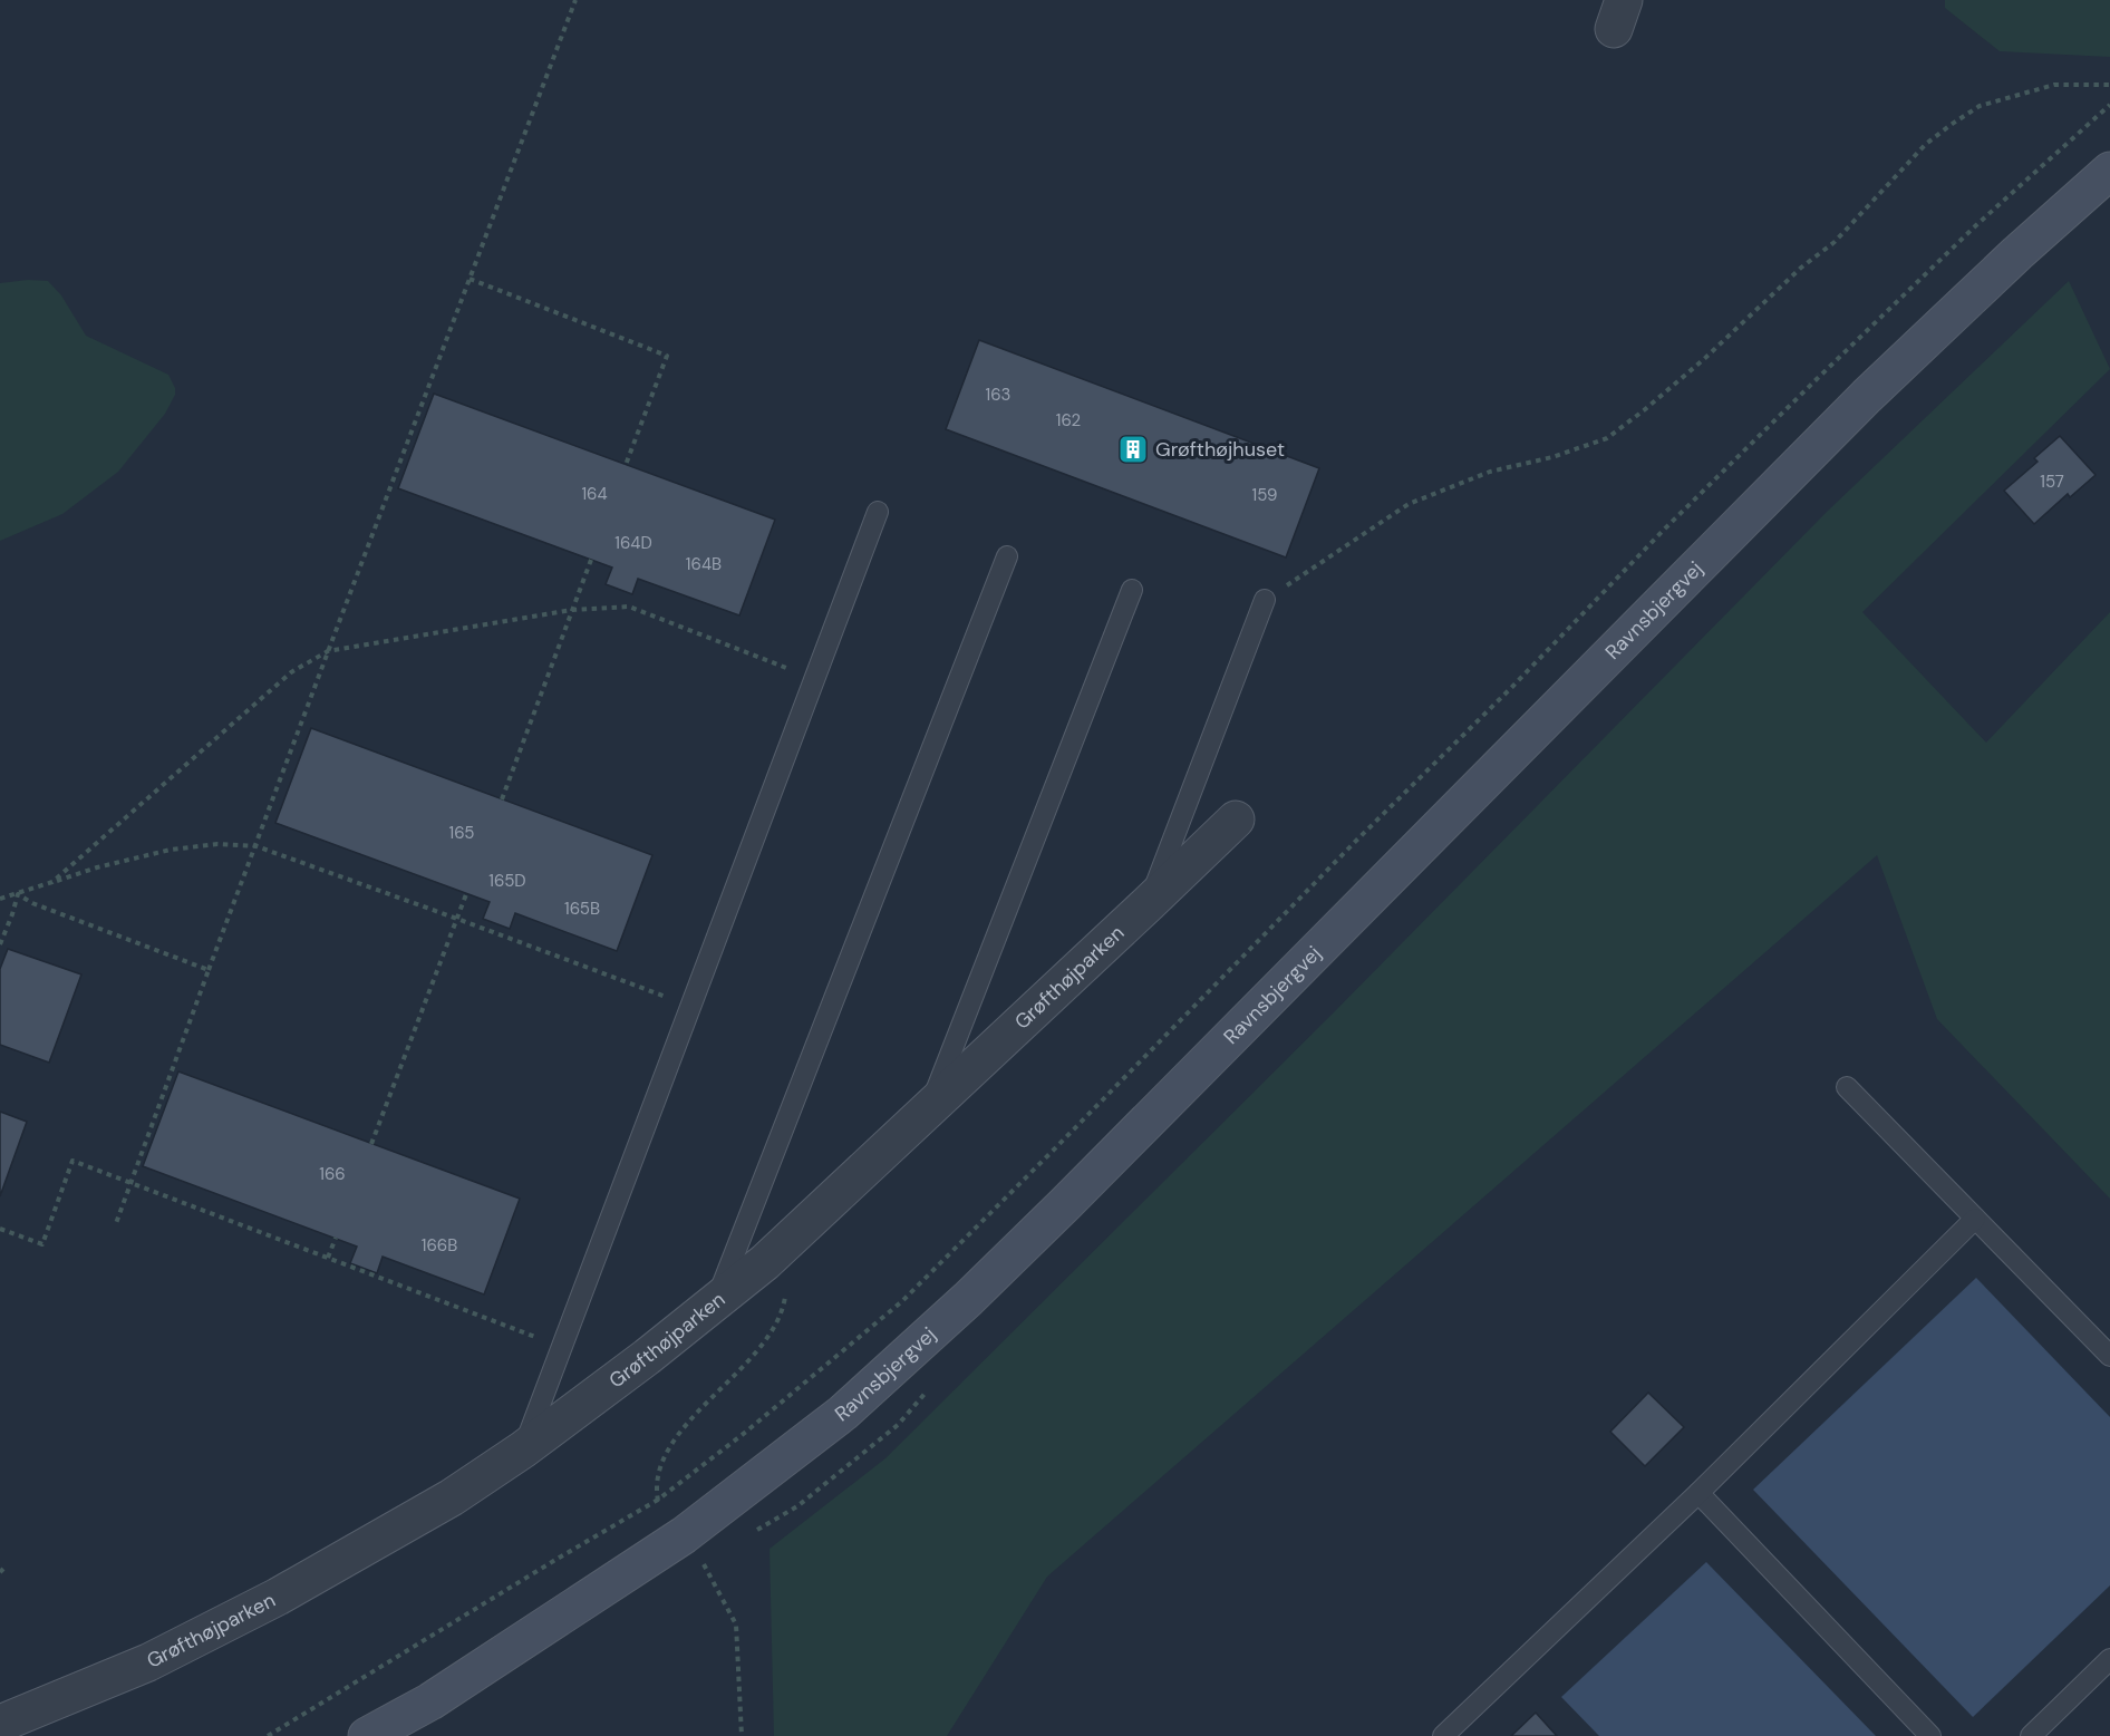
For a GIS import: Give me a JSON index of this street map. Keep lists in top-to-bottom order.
{
  "streets": {
    "street": ["Ravnsbjergvej", "Grøfthøjparken"]
  },
  "places": {
    "building": ["Grøfthøjhuset"]
  },
  "house_numbers": [
    "163",
    "162",
    "157",
    "164",
    "159",
    "164D",
    "164B",
    "165",
    "165D",
    "165B",
    "166",
    "166B"
  ]
}
